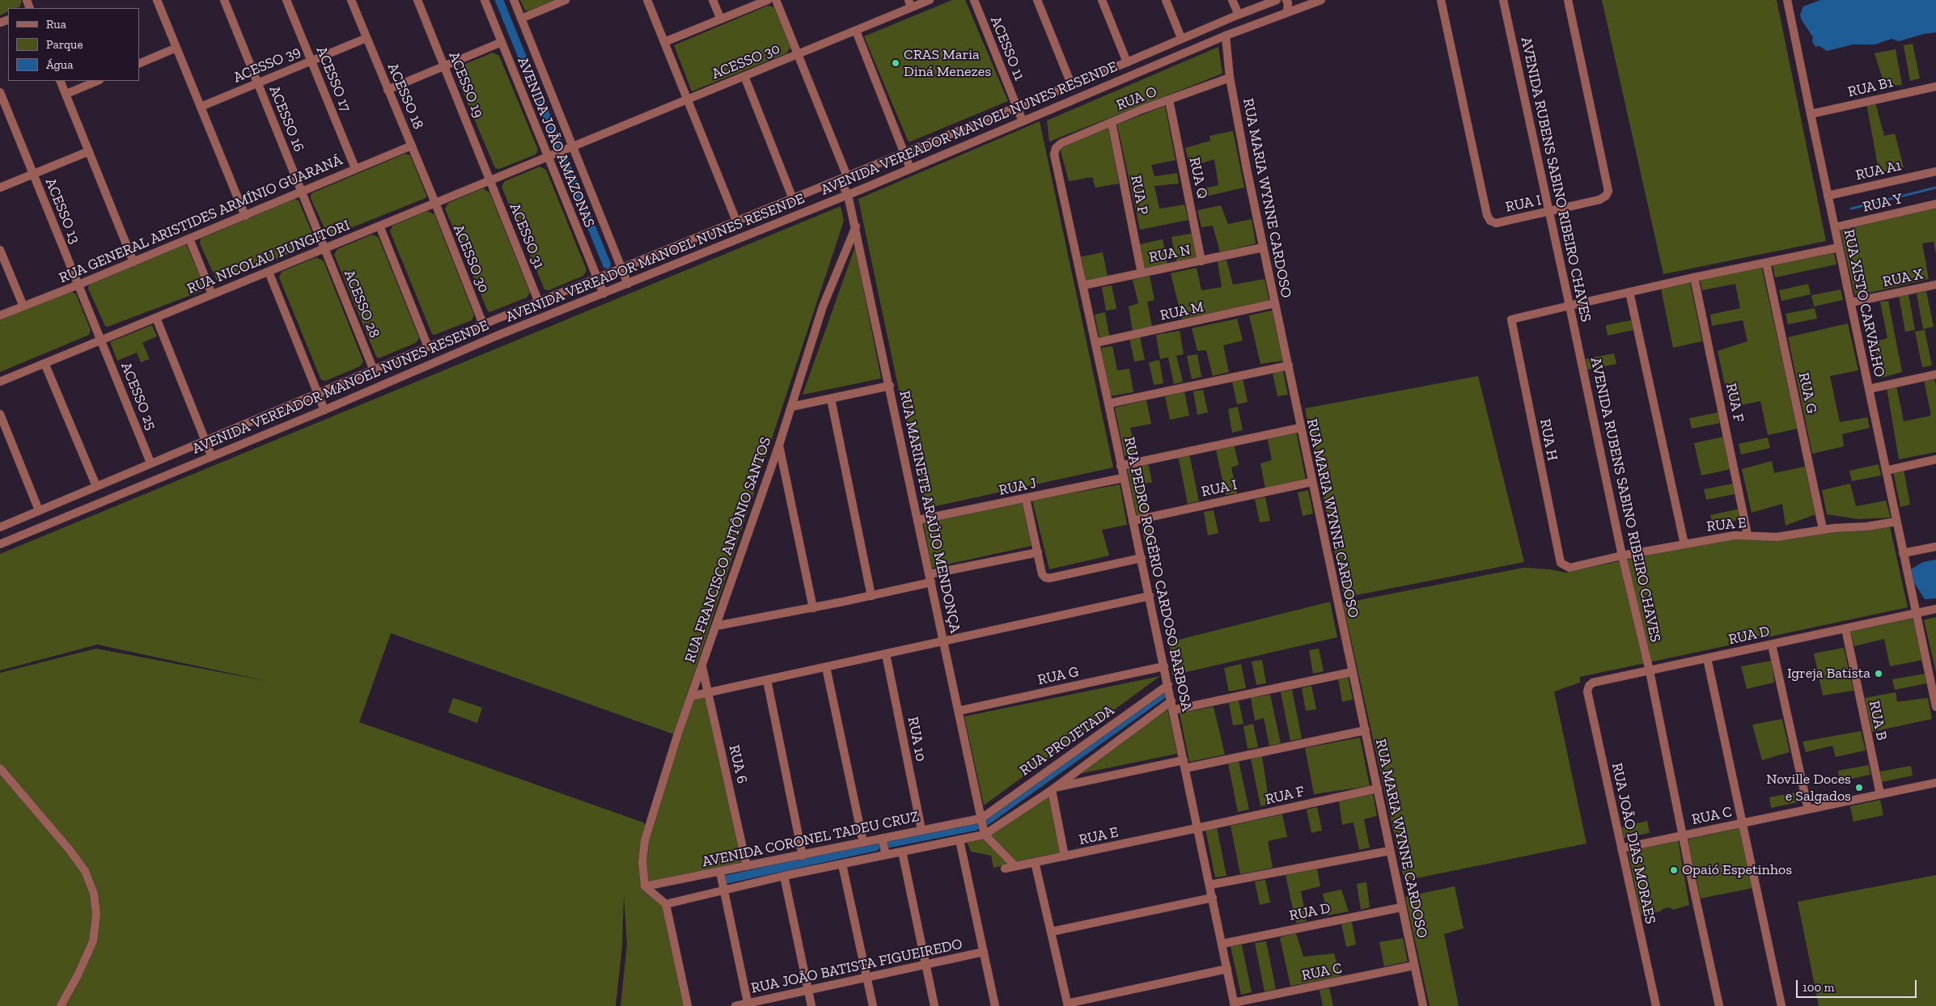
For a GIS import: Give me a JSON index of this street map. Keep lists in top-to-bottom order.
{
  "streets": {
    "street": [
      "ACESSO 11",
      "ACESSO 30",
      "ACESSO 39",
      "ACESSO 17",
      "ACESSO 19",
      "RUA B1",
      "ACESSO 18",
      "RUA O",
      "ACESSO 16",
      "AVENIDA VEREADOR MANOEL NUNES RESENDE",
      "AVENIDA JOÃO AMAZONAS",
      "RUA A1",
      "RUA Q",
      "AVENIDA RUBENS SABINO RIBEIRO CHAVES",
      "RUA P",
      "RUA MARIA WYNNE CARDOSO",
      "RUA Y",
      "RUA I",
      "ACESSO 13",
      "RUA GENERAL ARISTIDES ARMÍNIO GUARANÁ",
      "ACESSO 31",
      "RUA N",
      "RUA NICOLAU PUNGITORI",
      "RUA X",
      "RUA XISTO CARVALHO",
      "ACESSO 28",
      "RUA M",
      "RUA G",
      "ACESSO 25",
      "RUA F",
      "RUA H",
      "RUA J",
      "RUA MARINETE ARAÚJO MENDONÇA",
      "RUA E",
      "RUA FRANCISCO ANTÔNIO SANTOS",
      "RUA PEDRO ROGÉRIO CARDOSO BARBOSA",
      "RUA D",
      "RUA B",
      "RUA 10",
      "RUA PROJETADA",
      "RUA 6",
      "RUA C",
      "AVENIDA CORONEL TADEU CRUZ",
      "RUA JOÃO DIAS MORAES",
      "RUA JOÃO BATISTA FIGUEIREDO"
    ]
  },
  "crossings": [
    ["ACESSO 11", "AVENIDA VEREADOR MANOEL NUNES RESENDE"],
    ["ACESSO 30", "ACESSO 18"],
    ["ACESSO 30", "AVENIDA VEREADOR MANOEL NUNES RESENDE"],
    ["ACESSO 30", "AVENIDA JOÃO AMAZONAS"],
    ["ACESSO 30", "RUA NICOLAU PUNGITORI"],
    ["ACESSO 30", "RUA MARINETE ARAÚJO MENDONÇA"],
    ["ACESSO 39", "ACESSO 17"],
    ["ACESSO 39", "ACESSO 18"],
    ["ACESSO 39", "ACESSO 16"],
    ["ACESSO 17", "RUA GENERAL ARISTIDES ARMÍNIO GUARANÁ"],
    ["ACESSO 19", "ACESSO 31"],
    ["ACESSO 19", "RUA NICOLAU PUNGITORI"],
    ["RUA B1", "RUA XISTO CARVALHO"],
    ["ACESSO 18", "RUA GENERAL ARISTIDES ARMÍNIO GUARANÁ"],
    ["ACESSO 18", "RUA NICOLAU PUNGITORI"],
    ["RUA O", "RUA Q"],
    ["RUA O", "RUA P"],
    ["RUA O", "RUA MARIA WYNNE CARDOSO"],
    ["RUA O", "RUA PEDRO ROGÉRIO CARDOSO BARBOSA"],
    ["ACESSO 16", "RUA GENERAL ARISTIDES ARMÍNIO GUARANÁ"],
    ["ACESSO 16", "RUA NICOLAU PUNGITORI"],
    ["ACESSO 16", "ACESSO 28"],
    ["AVENIDA VEREADOR MANOEL NUNES RESENDE", "AVENIDA JOÃO AMAZONAS"],
    ["AVENIDA VEREADOR MANOEL NUNES RESENDE", "RUA MARIA WYNNE CARDOSO"],
    ["AVENIDA VEREADOR MANOEL NUNES RESENDE", "ACESSO 31"],
    ["AVENIDA VEREADOR MANOEL NUNES RESENDE", "ACESSO 28"],
    ["AVENIDA VEREADOR MANOEL NUNES RESENDE", "ACESSO 25"],
    ["AVENIDA VEREADOR MANOEL NUNES RESENDE", "RUA MARINETE ARAÚJO MENDONÇA"],
    ["AVENIDA JOÃO AMAZONAS", "RUA NICOLAU PUNGITORI"],
    ["RUA A1", "RUA XISTO CARVALHO"],
    ["RUA Q", "RUA N"],
    ["AVENIDA RUBENS SABINO RIBEIRO CHAVES", "RUA I"],
    ["AVENIDA RUBENS SABINO RIBEIRO CHAVES", "RUA H"],
    ["AVENIDA RUBENS SABINO RIBEIRO CHAVES", "RUA E"],
    ["AVENIDA RUBENS SABINO RIBEIRO CHAVES", "RUA D"],
    ["AVENIDA RUBENS SABINO RIBEIRO CHAVES", "RUA C"],
    ["RUA P", "RUA N"],
    ["RUA MARIA WYNNE CARDOSO", "RUA I"],
    ["RUA MARIA WYNNE CARDOSO", "RUA N"],
    ["RUA MARIA WYNNE CARDOSO", "RUA M"],
    ["RUA MARIA WYNNE CARDOSO", "RUA F"],
    ["RUA MARIA WYNNE CARDOSO", "RUA D"],
    ["RUA MARIA WYNNE CARDOSO", "RUA C"],
    ["RUA Y", "RUA XISTO CARVALHO"],
    ["RUA I", "RUA PEDRO ROGÉRIO CARDOSO BARBOSA"],
    ["ACESSO 13", "RUA GENERAL ARISTIDES ARMÍNIO GUARANÁ"],
    ["ACESSO 13", "RUA NICOLAU PUNGITORI"],
    ["ACESSO 13", "ACESSO 25"],
    ["ACESSO 31", "RUA NICOLAU PUNGITORI"],
    ["RUA N", "RUA PEDRO ROGÉRIO CARDOSO BARBOSA"],
    ["RUA NICOLAU PUNGITORI", "ACESSO 28"],
    ["RUA NICOLAU PUNGITORI", "ACESSO 25"],
    ["RUA X", "RUA XISTO CARVALHO"],
    ["RUA XISTO CARVALHO", "RUA E"],
    ["RUA XISTO CARVALHO", "RUA D"],
    ["RUA M", "RUA PEDRO ROGÉRIO CARDOSO BARBOSA"],
    ["RUA G", "RUA MARINETE ARAÚJO MENDONÇA"],
    ["RUA G", "RUA E"],
    ["RUA G", "RUA PEDRO ROGÉRIO CARDOSO BARBOSA"],
    ["RUA F", "RUA E"],
    ["RUA F", "RUA PEDRO ROGÉRIO CARDOSO BARBOSA"],
    ["RUA H", "RUA E"],
    ["RUA J", "RUA MARINETE ARAÚJO MENDONÇA"],
    ["RUA J", "RUA PEDRO ROGÉRIO CARDOSO BARBOSA"],
    ["RUA MARINETE ARAÚJO MENDONÇA", "RUA FRANCISCO ANTÔNIO SANTOS"],
    ["RUA MARINETE ARAÚJO MENDONÇA", "RUA PROJETADA"],
    ["RUA MARINETE ARAÚJO MENDONÇA", "AVENIDA CORONEL TADEU CRUZ"],
    ["RUA E", "RUA PEDRO ROGÉRIO CARDOSO BARBOSA"],
    ["RUA FRANCISCO ANTÔNIO SANTOS", "RUA 6"],
    ["RUA FRANCISCO ANTÔNIO SANTOS", "AVENIDA CORONEL TADEU CRUZ"],
    ["RUA PEDRO ROGÉRIO CARDOSO BARBOSA", "RUA D"],
    ["RUA PEDRO ROGÉRIO CARDOSO BARBOSA", "RUA PROJETADA"],
    ["RUA PEDRO ROGÉRIO CARDOSO BARBOSA", "RUA C"],
    ["RUA D", "RUA B"],
    ["RUA D", "RUA JOÃO DIAS MORAES"],
    ["RUA B", "RUA C"],
    ["RUA 10", "AVENIDA CORONEL TADEU CRUZ"],
    ["RUA PROJETADA", "AVENIDA CORONEL TADEU CRUZ"],
    ["RUA 6", "AVENIDA CORONEL TADEU CRUZ"],
    ["RUA C", "RUA JOÃO DIAS MORAES"]
  ],
  "places": [
    "CRAS Maria Diná Menezes",
    "Igreja Batista",
    "Noville Doces e Salgados",
    "Opaió Espetinhos"
  ],
  "legend": ["Rua", "Parque", "Água"],
  "scale_bar": "100 m"
}
